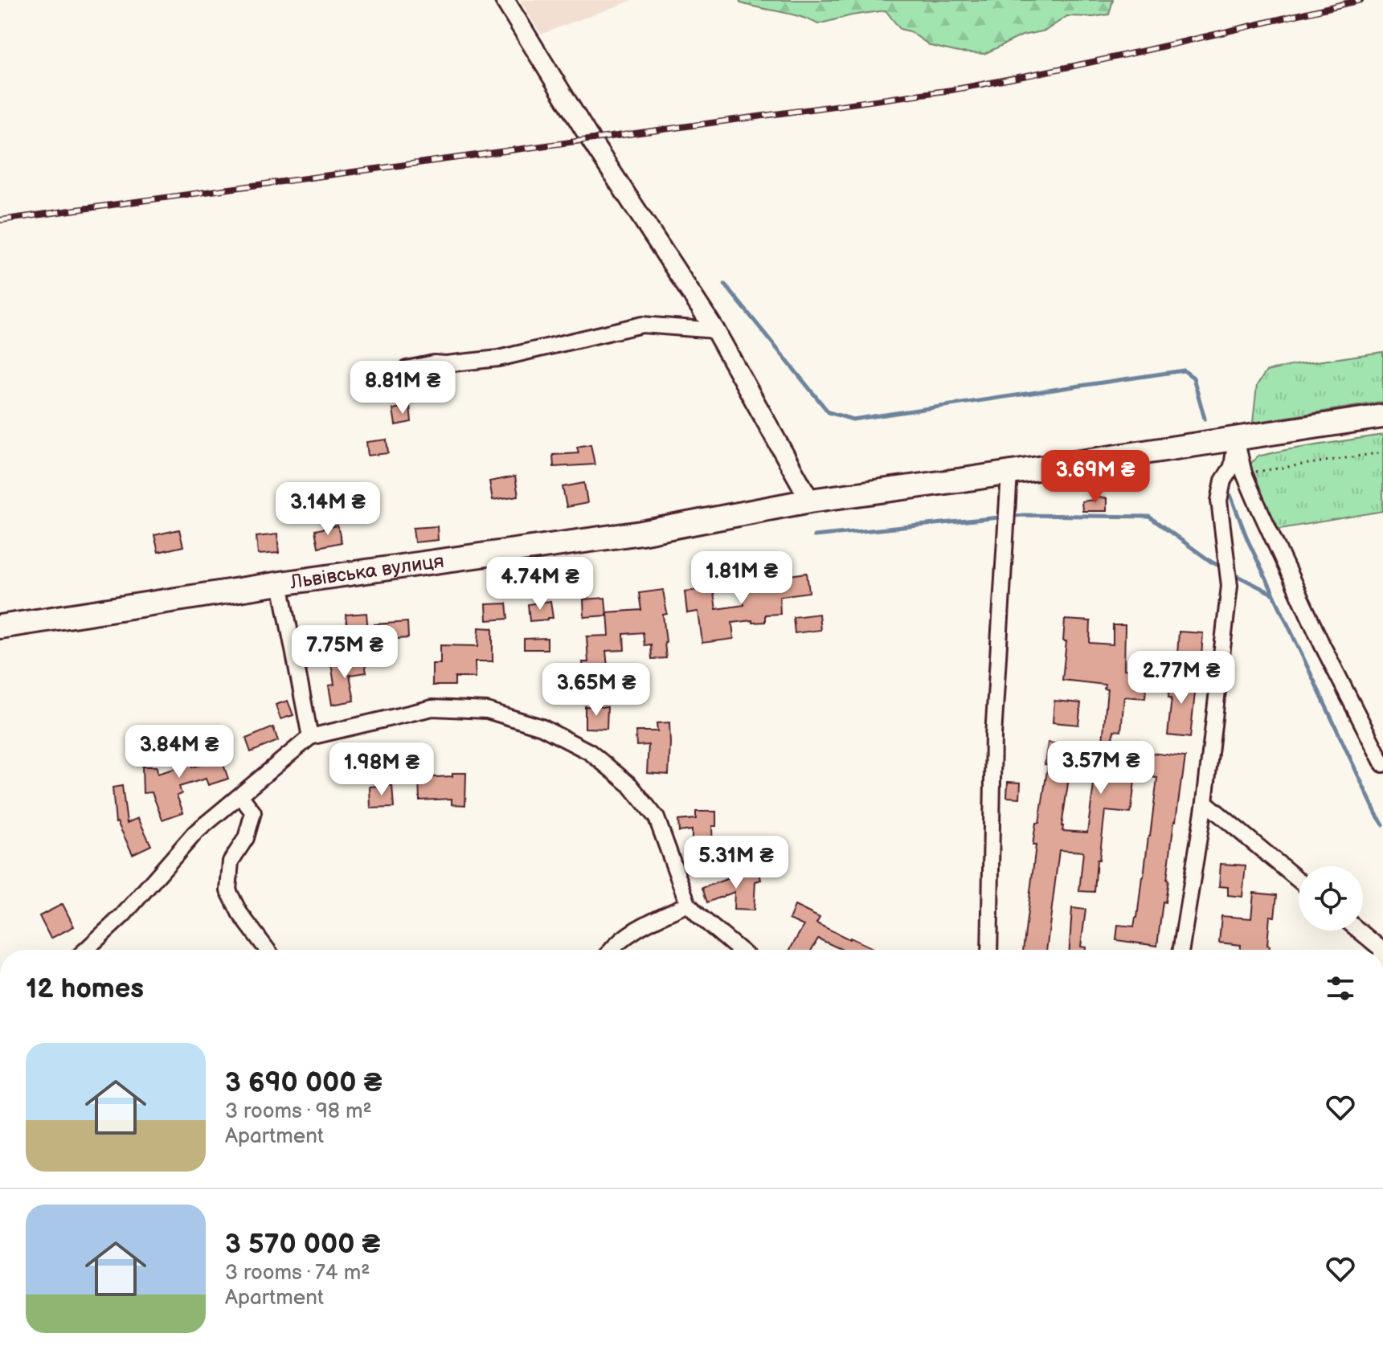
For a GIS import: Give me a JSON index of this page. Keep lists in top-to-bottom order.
{
  "streets": {
    "main road": ["Львівська вулиця"]
  },
  "page": {
    "price": [
      "8.81M ₴",
      "3.69M ₴",
      "3.14M ₴",
      "1.81M ₴",
      "4.74M ₴",
      "7.75M ₴",
      "2.77M ₴",
      "3.65M ₴",
      "3.84M ₴",
      "3.57M ₴",
      "1.98M ₴",
      "5.31M ₴"
    ],
    "heading": "12 homes",
    "list": [
      {
        "name": "3 690 000 ₴",
        "note": "3 rooms · 98 m² · Apartment"
      },
      {
        "name": "3 570 000 ₴",
        "note": "3 rooms · 74 m² · Apartment"
      }
    ]
  }
}
